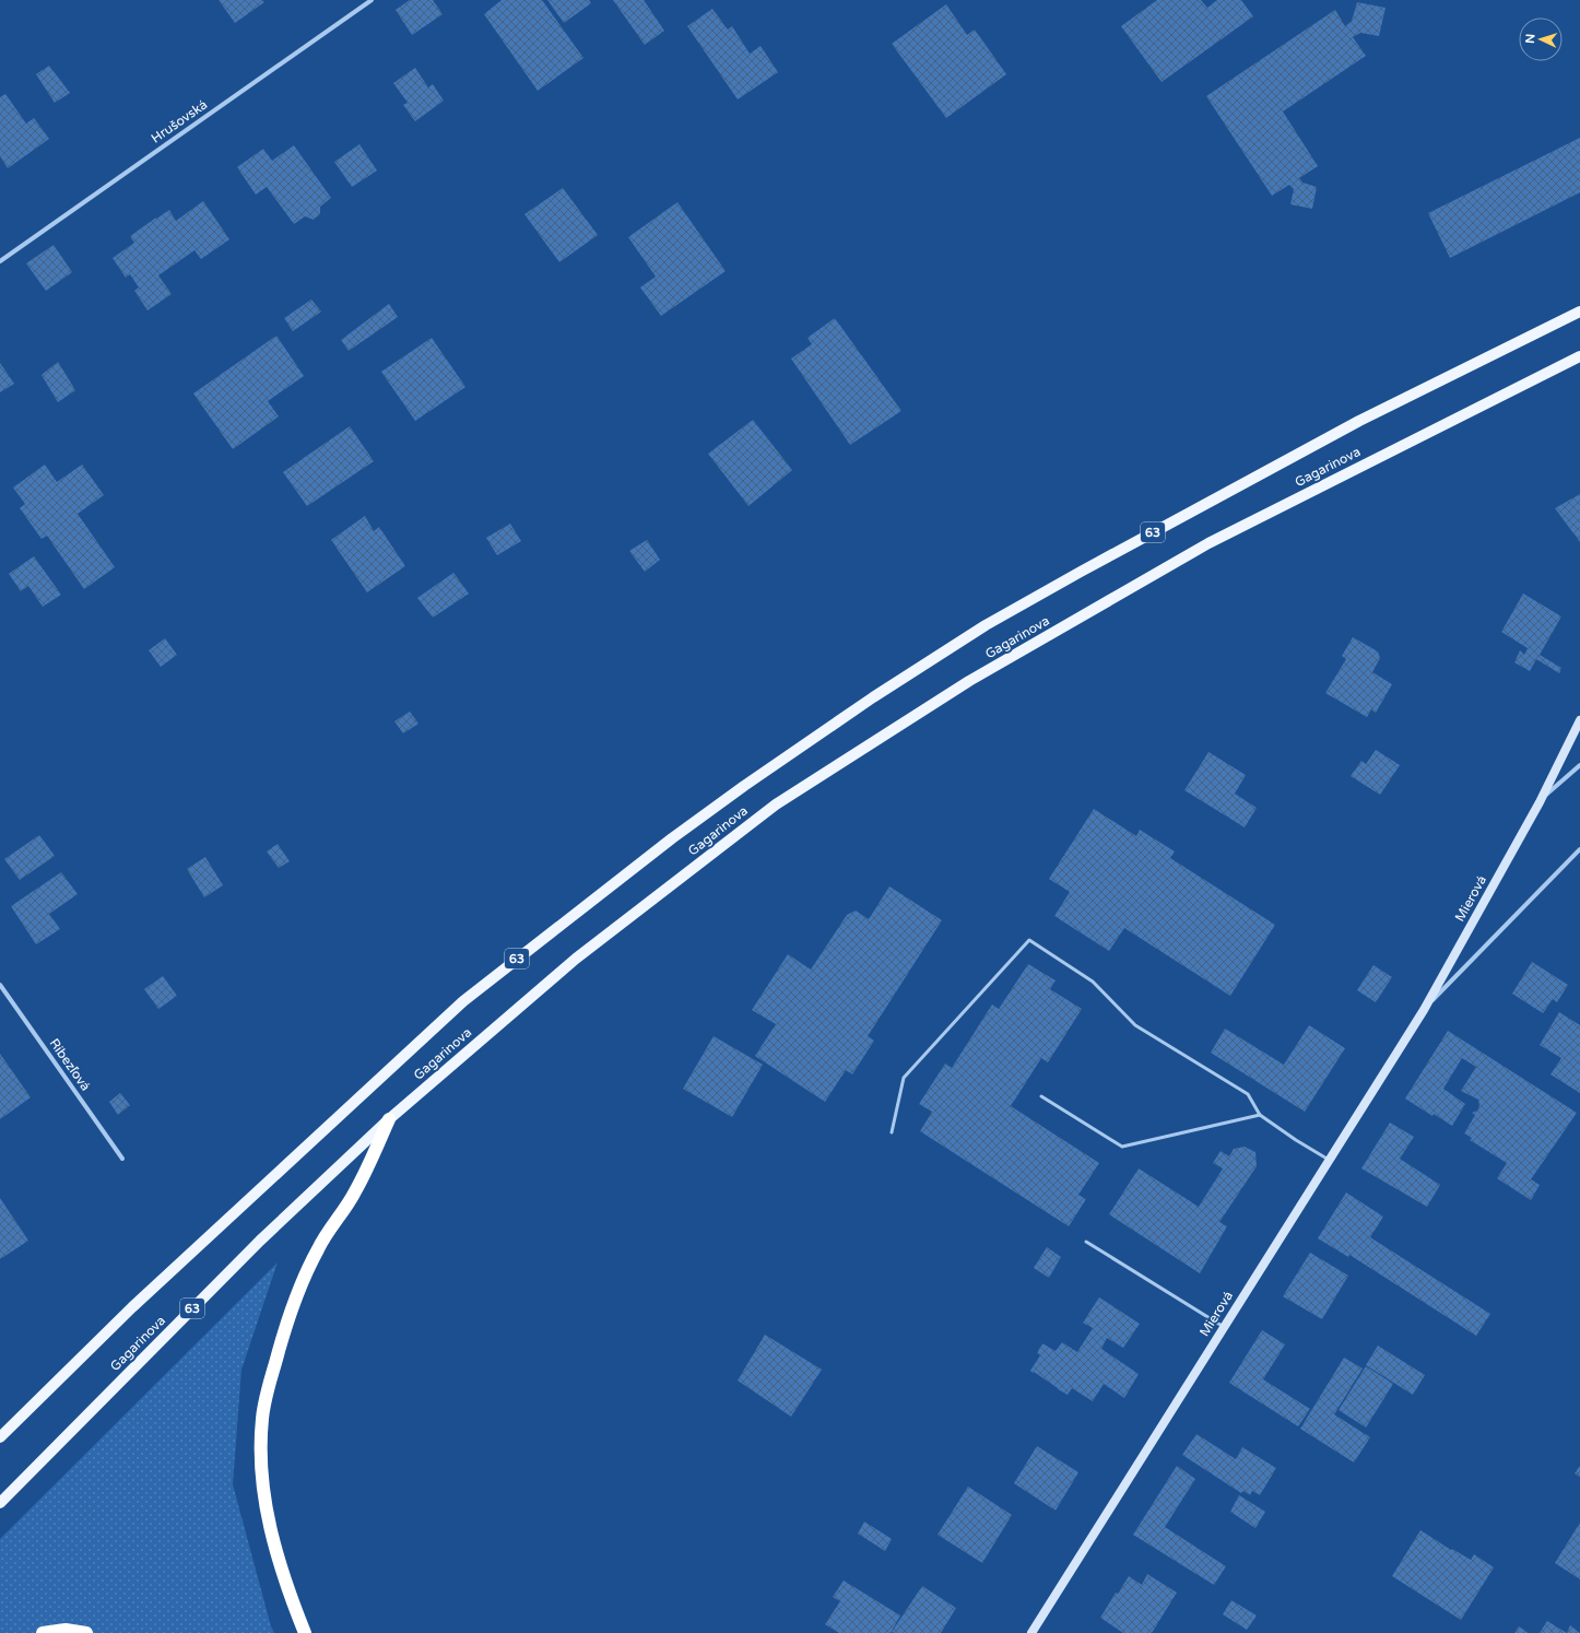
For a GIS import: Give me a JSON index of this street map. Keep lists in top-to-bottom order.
{
  "streets": {
    "main road": ["Gagarinova", "63"],
    "street": ["Hrušovská", "Mierová", "Ríbezľová"]
  },
  "north": "left"
}
